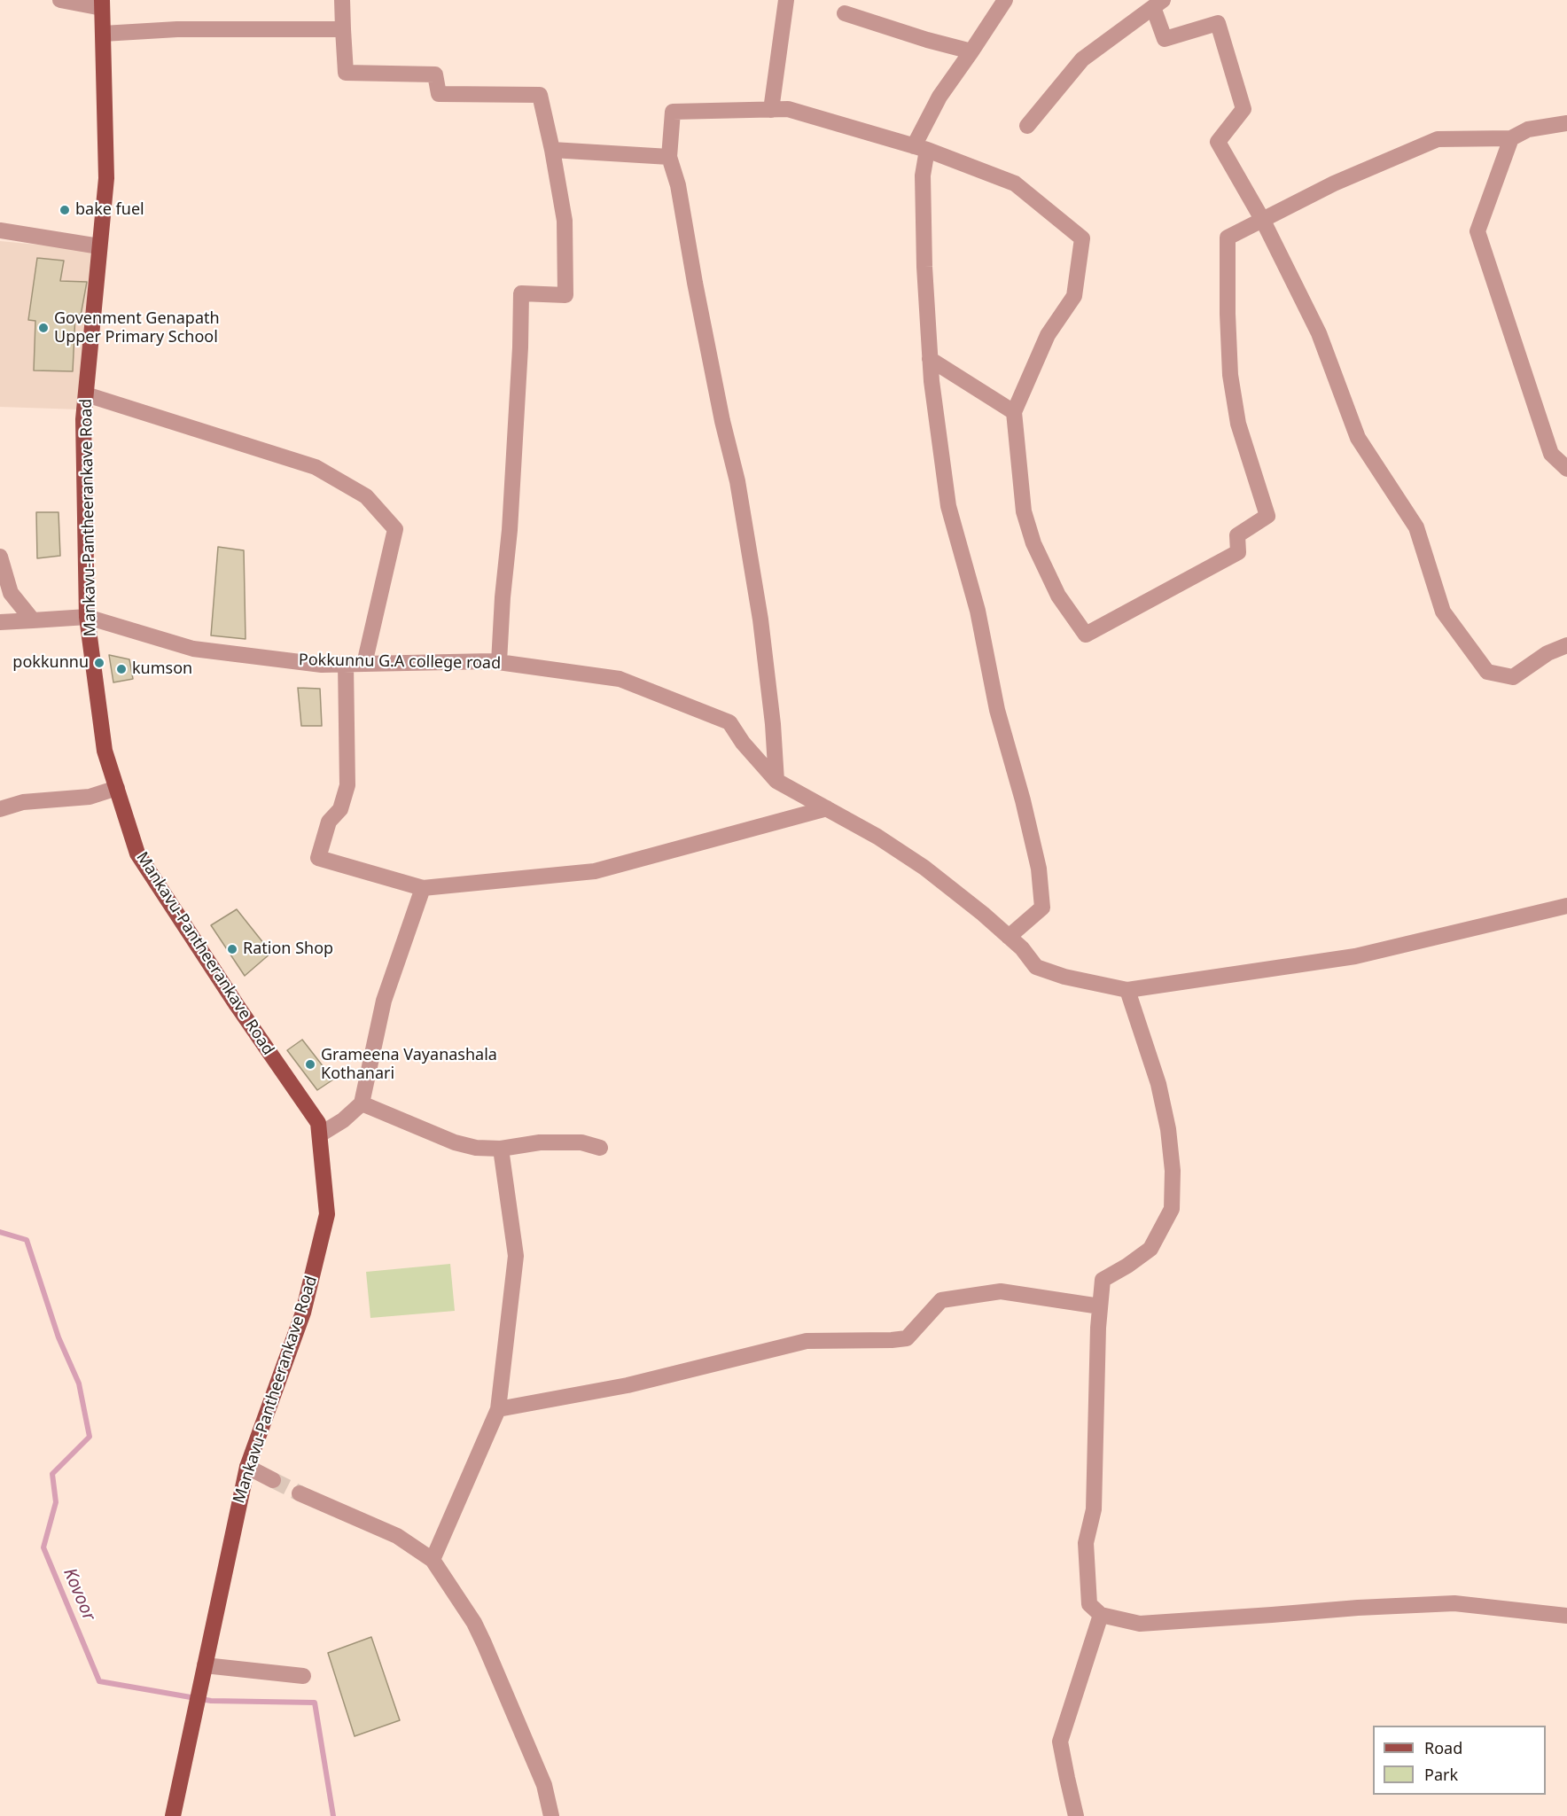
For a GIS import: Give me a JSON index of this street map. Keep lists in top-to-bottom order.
{
  "streets": {
    "main road": ["Mankavu-Pantheerankave Road"],
    "street": ["Pokkunnu G.A college road"]
  },
  "crossings": [
    ["Mankavu-Pantheerankave Road", "Pokkunnu G.A college road"]
  ],
  "water": ["Kovoor"],
  "places": [
    "bake fuel",
    "Govenment Genapath Upper Primary School",
    "pokkunnu",
    "kumson",
    "Ration Shop",
    "Grameena Vayanashala Kothanari"
  ],
  "legend": ["Road", "Park"]
}
